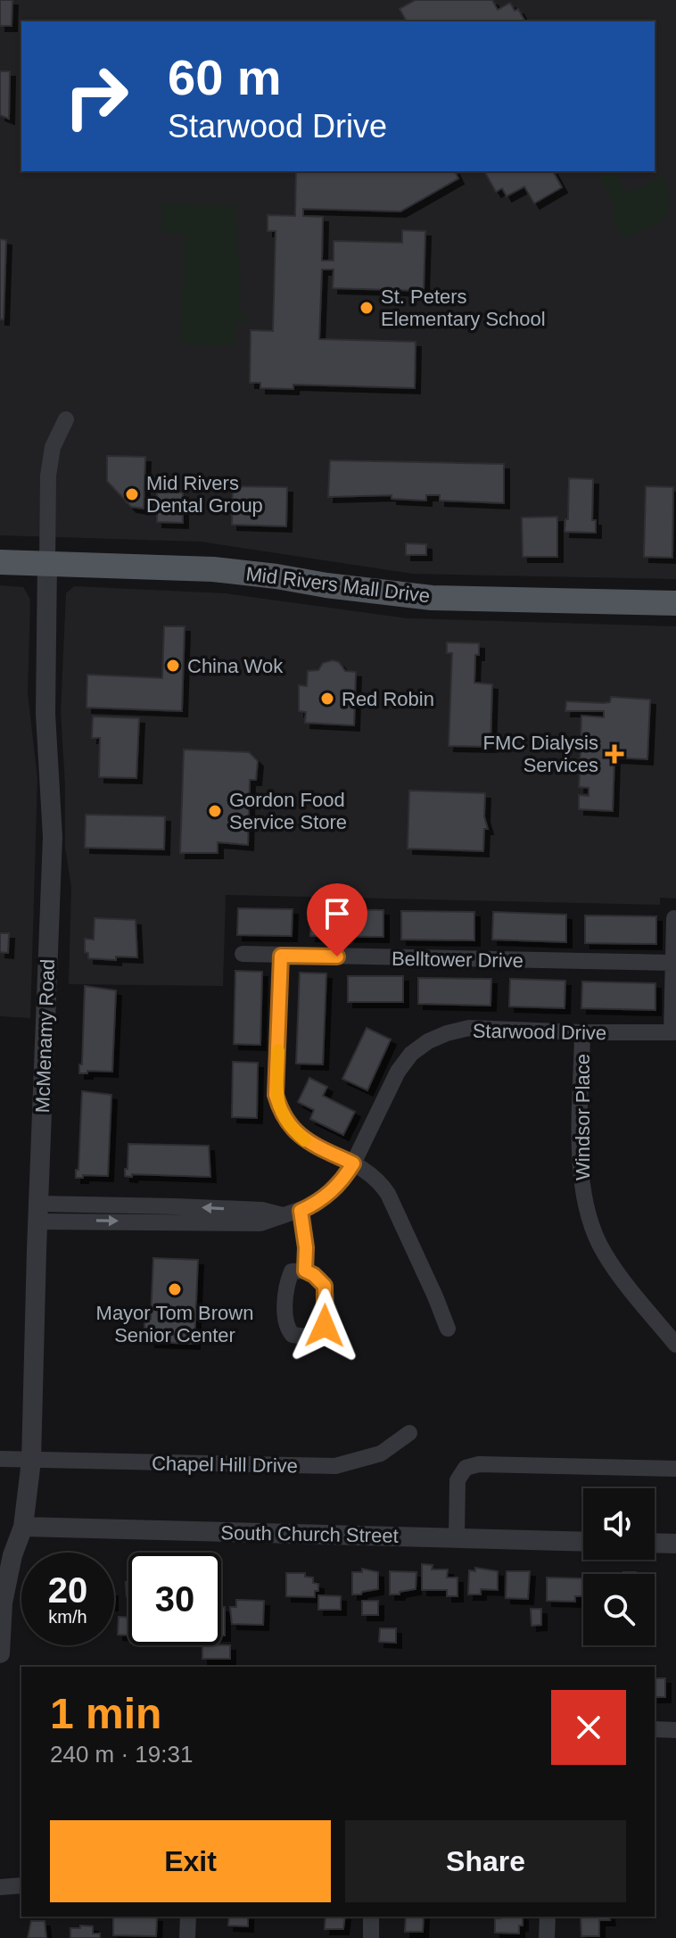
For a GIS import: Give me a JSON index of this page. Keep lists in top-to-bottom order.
{
  "streets": {
    "main road": ["Mid Rivers Mall Drive"],
    "street": [
      "Belltower Drive",
      "Starwood Drive",
      "McMenamy Road",
      "Windsor Place",
      "Chapel Hill Drive",
      "South Church Street"
    ]
  },
  "crossings": [
    ["Mid Rivers Mall Drive", "McMenamy Road"],
    ["Starwood Drive", "McMenamy Road"],
    ["Starwood Drive", "Windsor Place"],
    ["McMenamy Road", "Chapel Hill Drive"],
    ["McMenamy Road", "South Church Street"]
  ],
  "places": {
    "other": [
      "St. Peters Elementary School",
      "Mid Rivers Dental Group",
      "China Wok",
      "Red Robin",
      "Gordon Food Service Store",
      "Mayor Tom Brown Senior Center"
    ],
    "health": ["FMC Dialysis Services"]
  },
  "page": {
    "turn": ["60 m", "Starwood Drive"],
    "speed": "20 km/h",
    "limit": "30",
    "heading": ["1 min", "240 m · 19:31"],
    "buttons": ["Exit", "Share"]
  }
}
